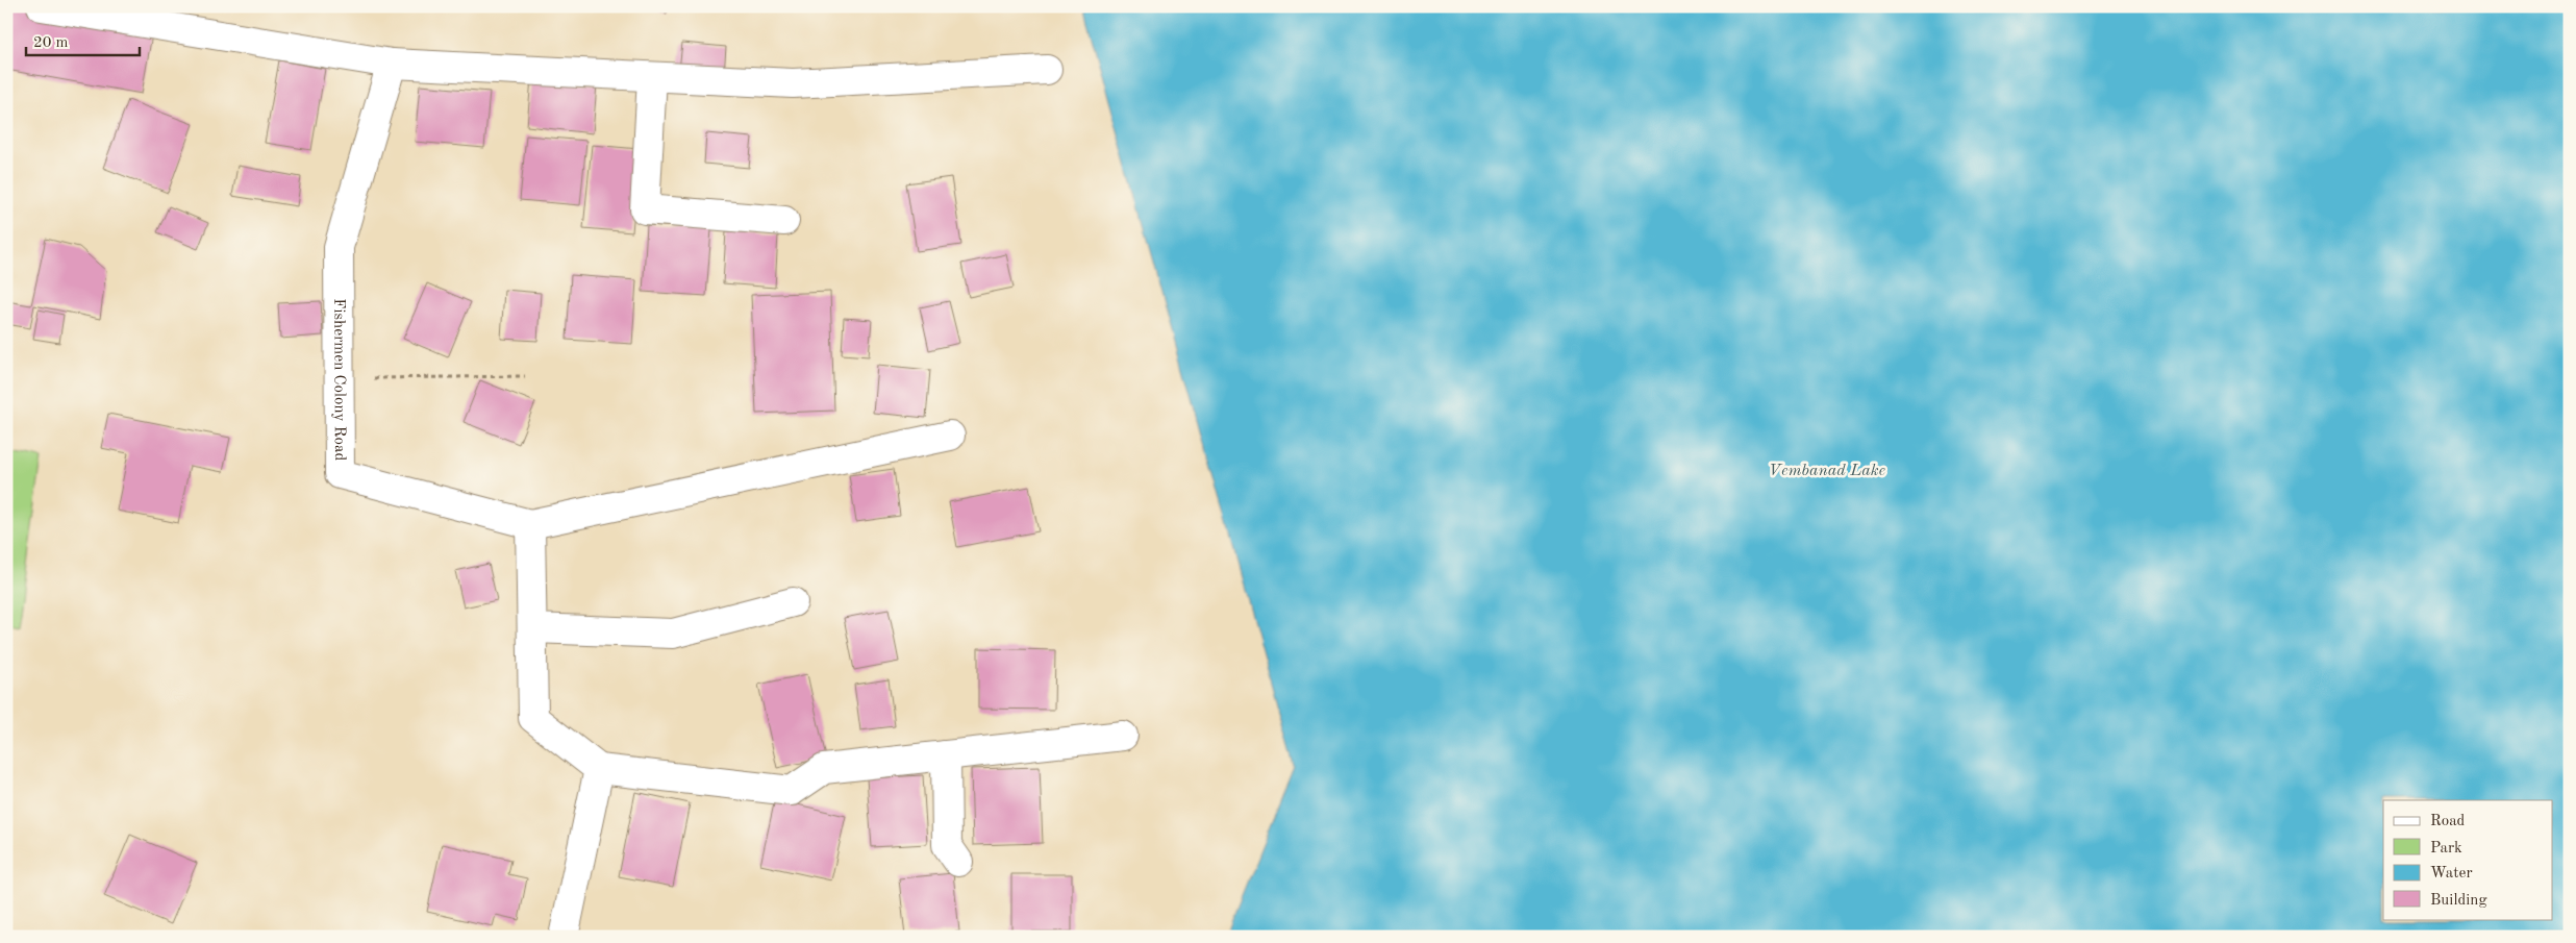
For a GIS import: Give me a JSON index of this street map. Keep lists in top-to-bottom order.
{
  "streets": {
    "street": ["Fishermen Colony Road"]
  },
  "water": ["Vembanad Lake"],
  "legend": [
    "Road",
    "Park",
    "Water",
    "Building"
  ],
  "scale_bar": "20 m"
}
